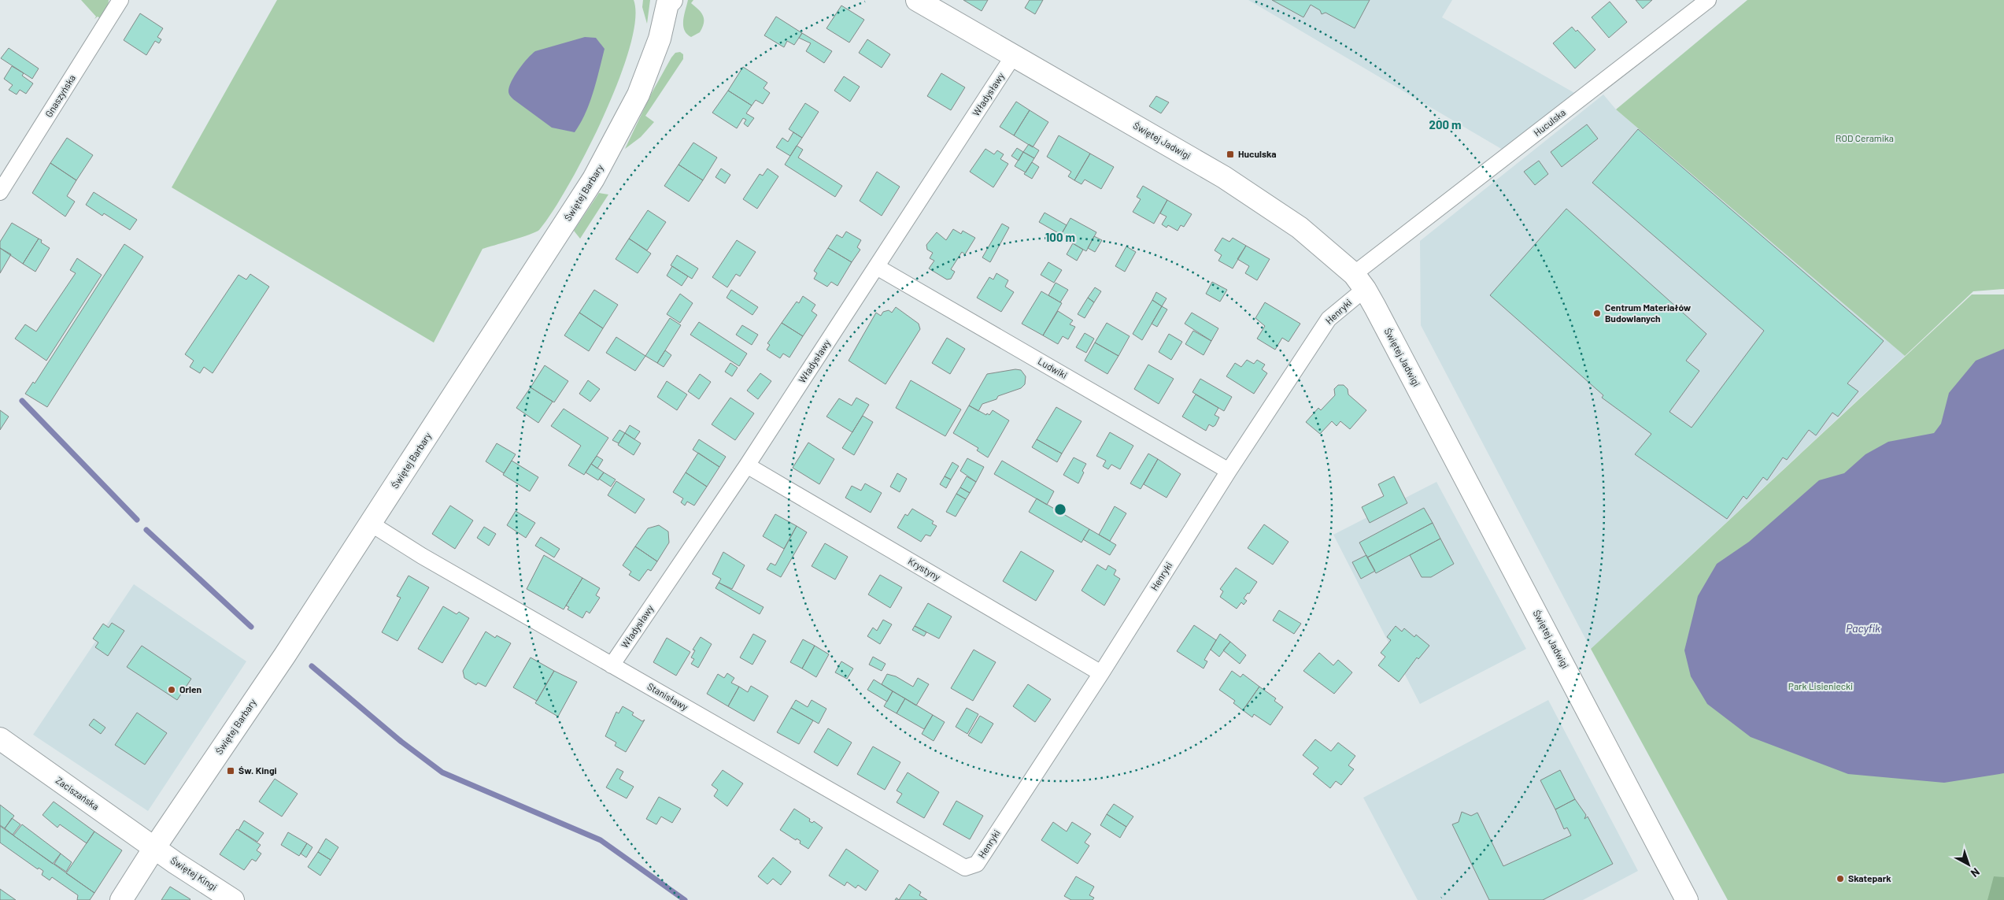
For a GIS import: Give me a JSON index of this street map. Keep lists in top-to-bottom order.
{
  "streets": {
    "street": [
      "Władysławy",
      "Gnaszyńska",
      "Huculska",
      "Świętej Jadwigi",
      "Świętej Barbary",
      "Henryki",
      "Ludwiki",
      "Krystyny",
      "Stanisławy",
      "Zaciszańska",
      "Świętej Kingi"
    ]
  },
  "crossings": [
    ["Władysławy", "Świętej Jadwigi"],
    ["Władysławy", "Ludwiki"],
    ["Władysławy", "Krystyny"],
    ["Władysławy", "Stanisławy"],
    ["Huculska", "Świętej Jadwigi"],
    ["Huculska", "Henryki"],
    ["Świętej Jadwigi", "Henryki"],
    ["Świętej Barbary", "Stanisławy"],
    ["Świętej Barbary", "Zaciszańska"],
    ["Świętej Barbary", "Świętej Kingi"],
    ["Henryki", "Ludwiki"],
    ["Henryki", "Krystyny"],
    ["Henryki", "Stanisławy"],
    ["Zaciszańska", "Świętej Kingi"]
  ],
  "water": ["Pacyfik"],
  "parks": ["ROD Ceramika", "Park Lisieniecki"],
  "places": {
    "transit": ["Huculska", "Św. Kingi"],
    "other": ["Centrum Materiałów Budowlanych", "Orlen", "Skatepark"]
  },
  "north": "bottom right",
  "rings": ["200 m", "100 m"]
}
